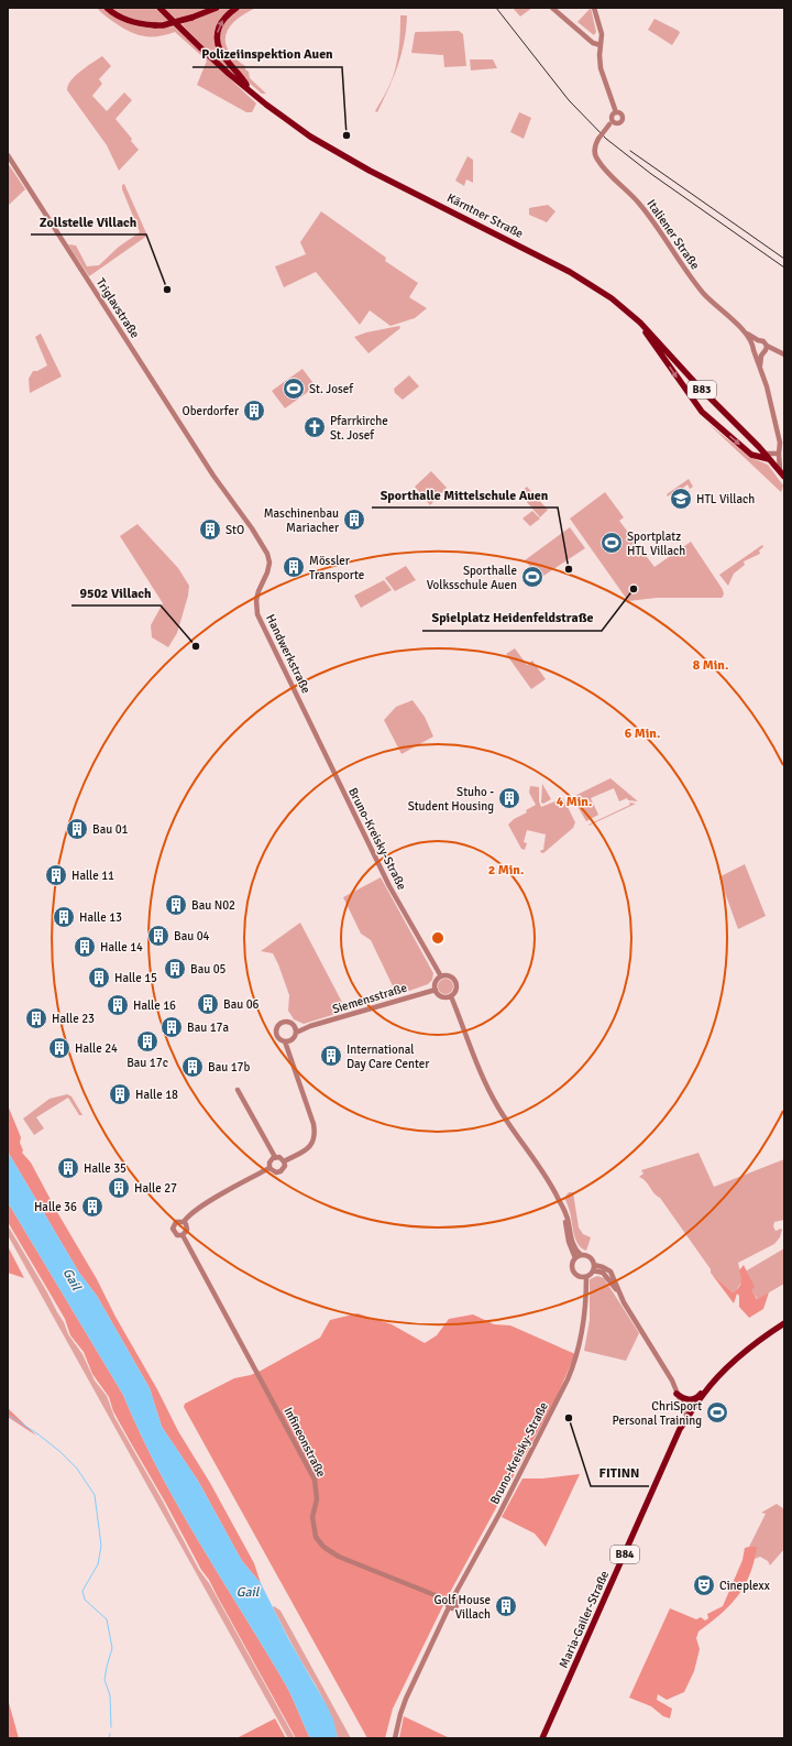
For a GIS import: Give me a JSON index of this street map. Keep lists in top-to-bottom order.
{
  "streets": {
    "main road": [
      "Kärntner Straße",
      "B83",
      "B84",
      "Maria-Gailer-Straße"
    ],
    "street": [
      "Italiener Straße",
      "Triglavstraße",
      "Handwerkstraße",
      "Bruno-Kreisky-Straße",
      "Siemensstraße",
      "Infineonstraße"
    ]
  },
  "crossings": [
    ["Kärntner Straße", "B83"],
    ["Triglavstraße", "Handwerkstraße"],
    ["Handwerkstraße", "Bruno-Kreisky-Straße"],
    ["Bruno-Kreisky-Straße", "Siemensstraße"],
    ["Bruno-Kreisky-Straße", "Infineonstraße"],
    ["Bruno-Kreisky-Straße", "Maria-Gailer-Straße"],
    ["Siemensstraße", "Infineonstraße"]
  ],
  "water": ["Gail"],
  "places": {
    "other": [
      "Polizeiinspektion Auen",
      "Zollstelle Villach",
      "Sporthalle Mittelschule Auen",
      "Spielplatz Heidenfeldstraße",
      "9502 Villach",
      "FITINN"
    ],
    "sports": [
      "St. Josef",
      "Sportplatz HTL Villach",
      "Sporthalle Volksschule Auen",
      "ChriSport Personal Training"
    ],
    "building": [
      "Oberdorfer",
      "Maschinenbau Mariacher",
      "StO",
      "Mössler Transporte",
      "Stuho - Student Housing",
      "Bau 01",
      "Halle 11",
      "Bau N02",
      "Halle 13",
      "Bau 04",
      "Halle 14",
      "Bau 05",
      "Halle 15",
      "Bau 06",
      "Halle 16",
      "Halle 23",
      "Bau 17a",
      "Bau 17c",
      "Halle 24",
      "International Day Care Center",
      "Bau 17b",
      "Halle 18",
      "Halle 35",
      "Halle 27",
      "Halle 36",
      "Golf House Villach"
    ],
    "church": ["Pfarrkirche St. Josef"],
    "school or university": ["HTL Villach"],
    "theatre": ["Cineplexx"]
  },
  "rings": [
    "8 Min.",
    "6 Min.",
    "4 Min.",
    "2 Min."
  ]
}
